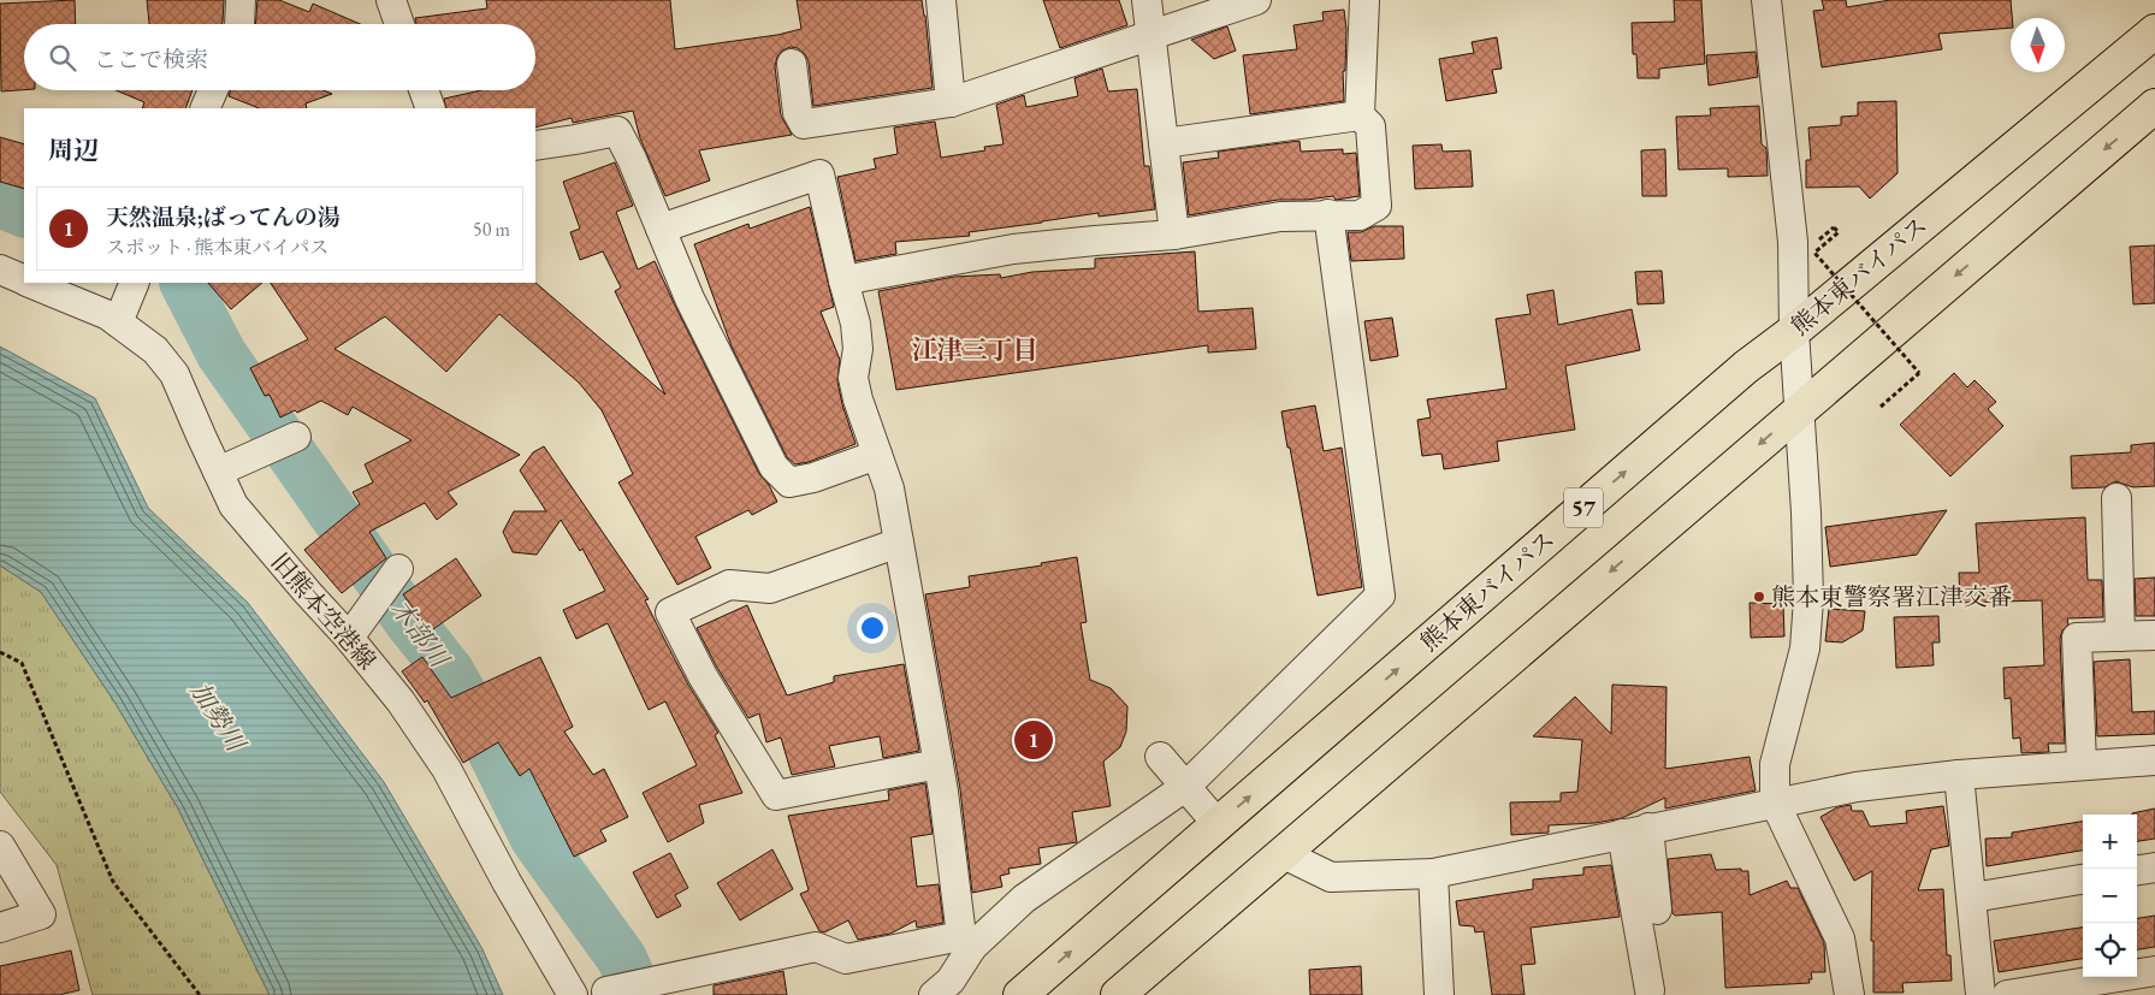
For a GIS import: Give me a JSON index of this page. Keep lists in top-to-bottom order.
{
  "streets": {
    "highway": ["熊本東バイパス", "57"],
    "street": ["旧熊本空港線"]
  },
  "districts": ["江津三丁目"],
  "water": ["木部川", "加勢川"],
  "places": ["熊本東警察署江津交番"],
  "north": "bottom",
  "page": {
    "search": "ここで検索",
    "heading": "周辺",
    "list": [
      {
        "mark": "1",
        "name": "天然温泉;ばってんの湯",
        "note": "スポット · 熊本東バイパス",
        "value": "50 m"
      }
    ],
    "pins": "1",
    "map_buttons": ["+", "−"]
  }
}
